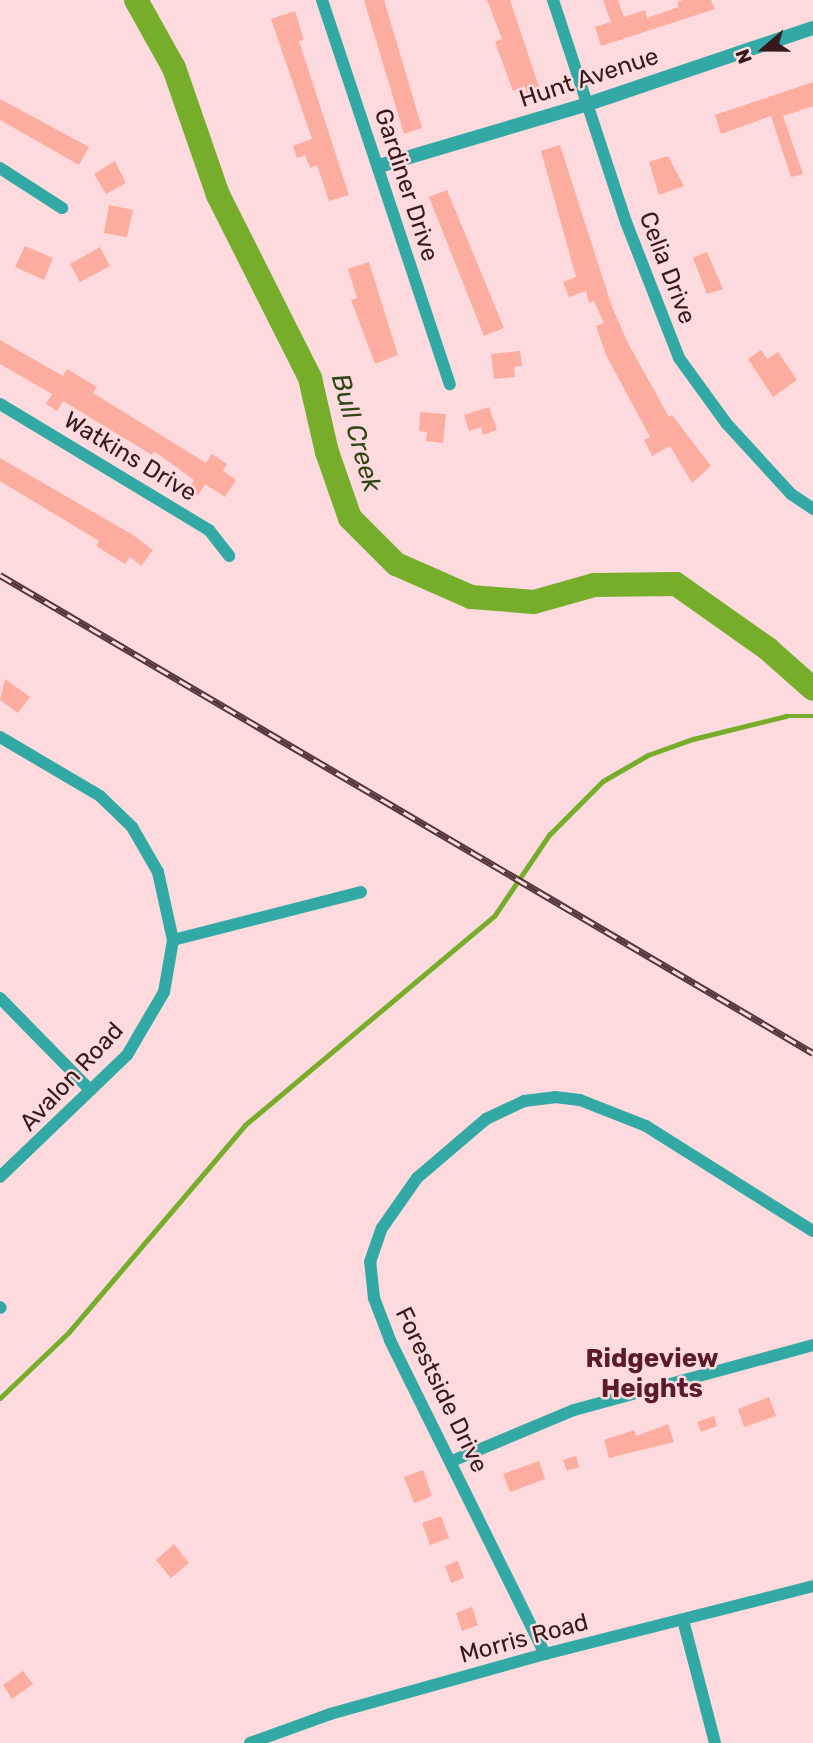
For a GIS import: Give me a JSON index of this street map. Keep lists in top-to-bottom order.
{
  "streets": {
    "street": [
      "Hunt Avenue",
      "Gardiner Drive",
      "Celia Drive",
      "Watkins Drive",
      "Avalon Road",
      "Forestside Drive",
      "Morris Road"
    ]
  },
  "crossings": [
    ["Hunt Avenue", "Gardiner Drive"],
    ["Hunt Avenue", "Celia Drive"],
    ["Forestside Drive", "Morris Road"]
  ],
  "districts": ["Ridgeview Heights"],
  "water": ["Bull Creek"],
  "north": "left"
}
